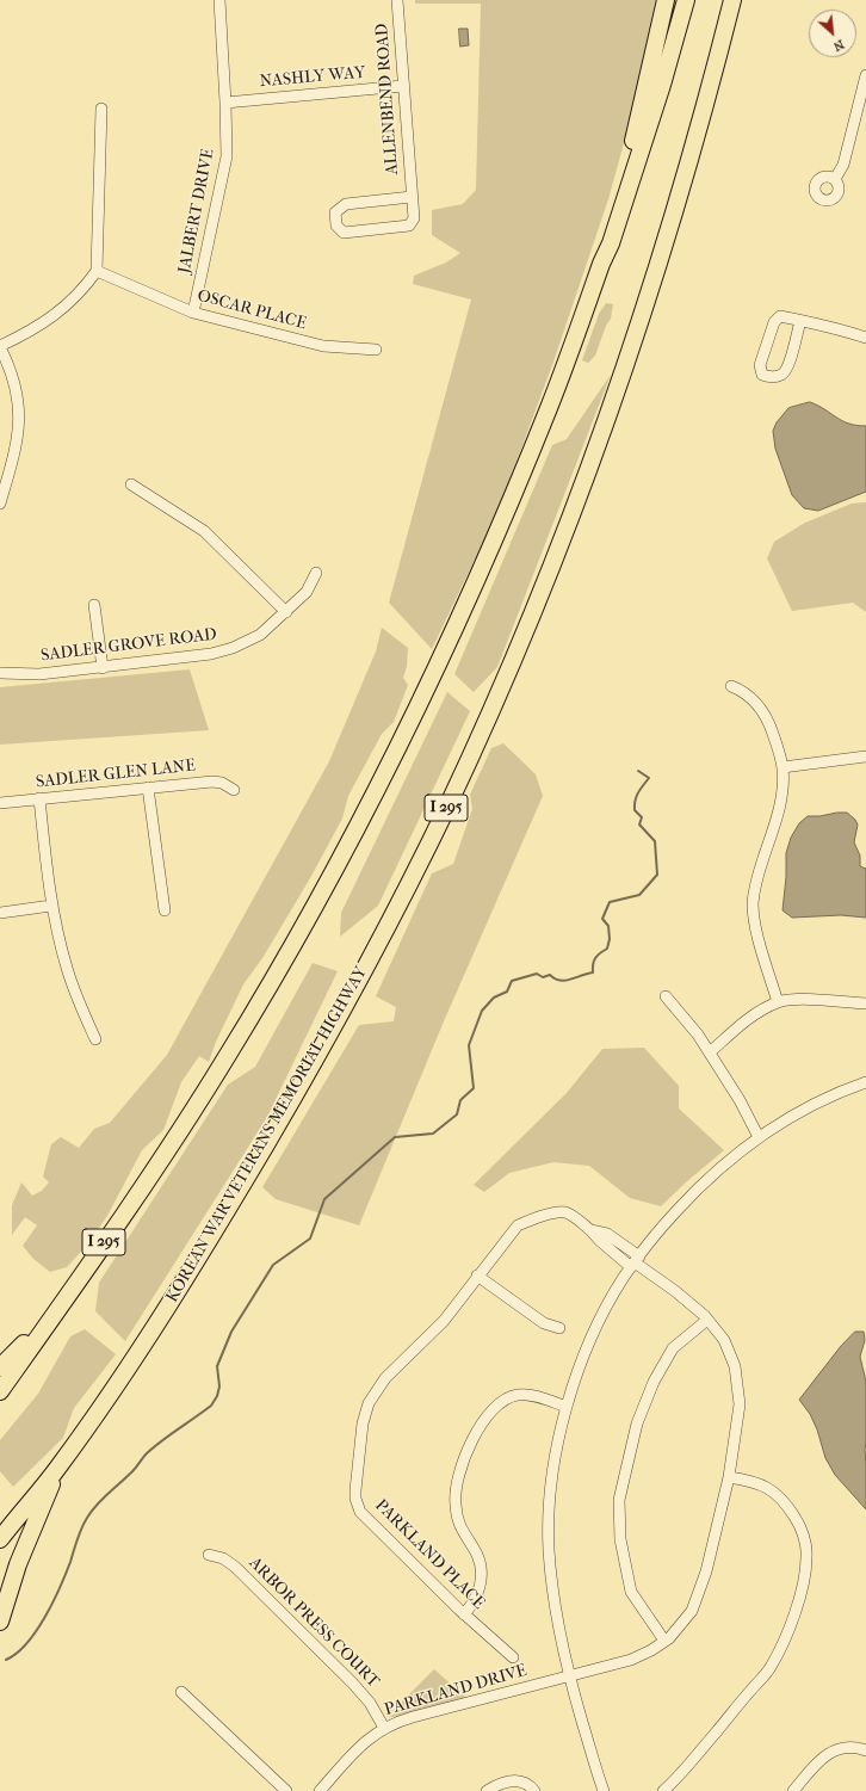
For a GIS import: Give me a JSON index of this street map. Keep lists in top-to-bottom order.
{
  "streets": {
    "highway": ["I 295", "KOREAN WAR VETERANS MEMORIAL HIGHWAY"],
    "street": [
      "NASHLY WAY",
      "ALLENBEND ROAD",
      "JALBERT DRIVE",
      "OSCAR PLACE",
      "SADLER GROVE ROAD",
      "SADLER GLEN LANE",
      "PARKLAND PLACE",
      "ARBOR PRESS COURT",
      "PARKLAND DRIVE"
    ]
  },
  "crossings": [
    ["NASHLY WAY", "ALLENBEND ROAD"],
    ["NASHLY WAY", "JALBERT DRIVE"],
    ["JALBERT DRIVE", "OSCAR PLACE"],
    ["PARKLAND PLACE", "PARKLAND DRIVE"],
    ["ARBOR PRESS COURT", "PARKLAND DRIVE"]
  ],
  "north": "bottom right"
}
